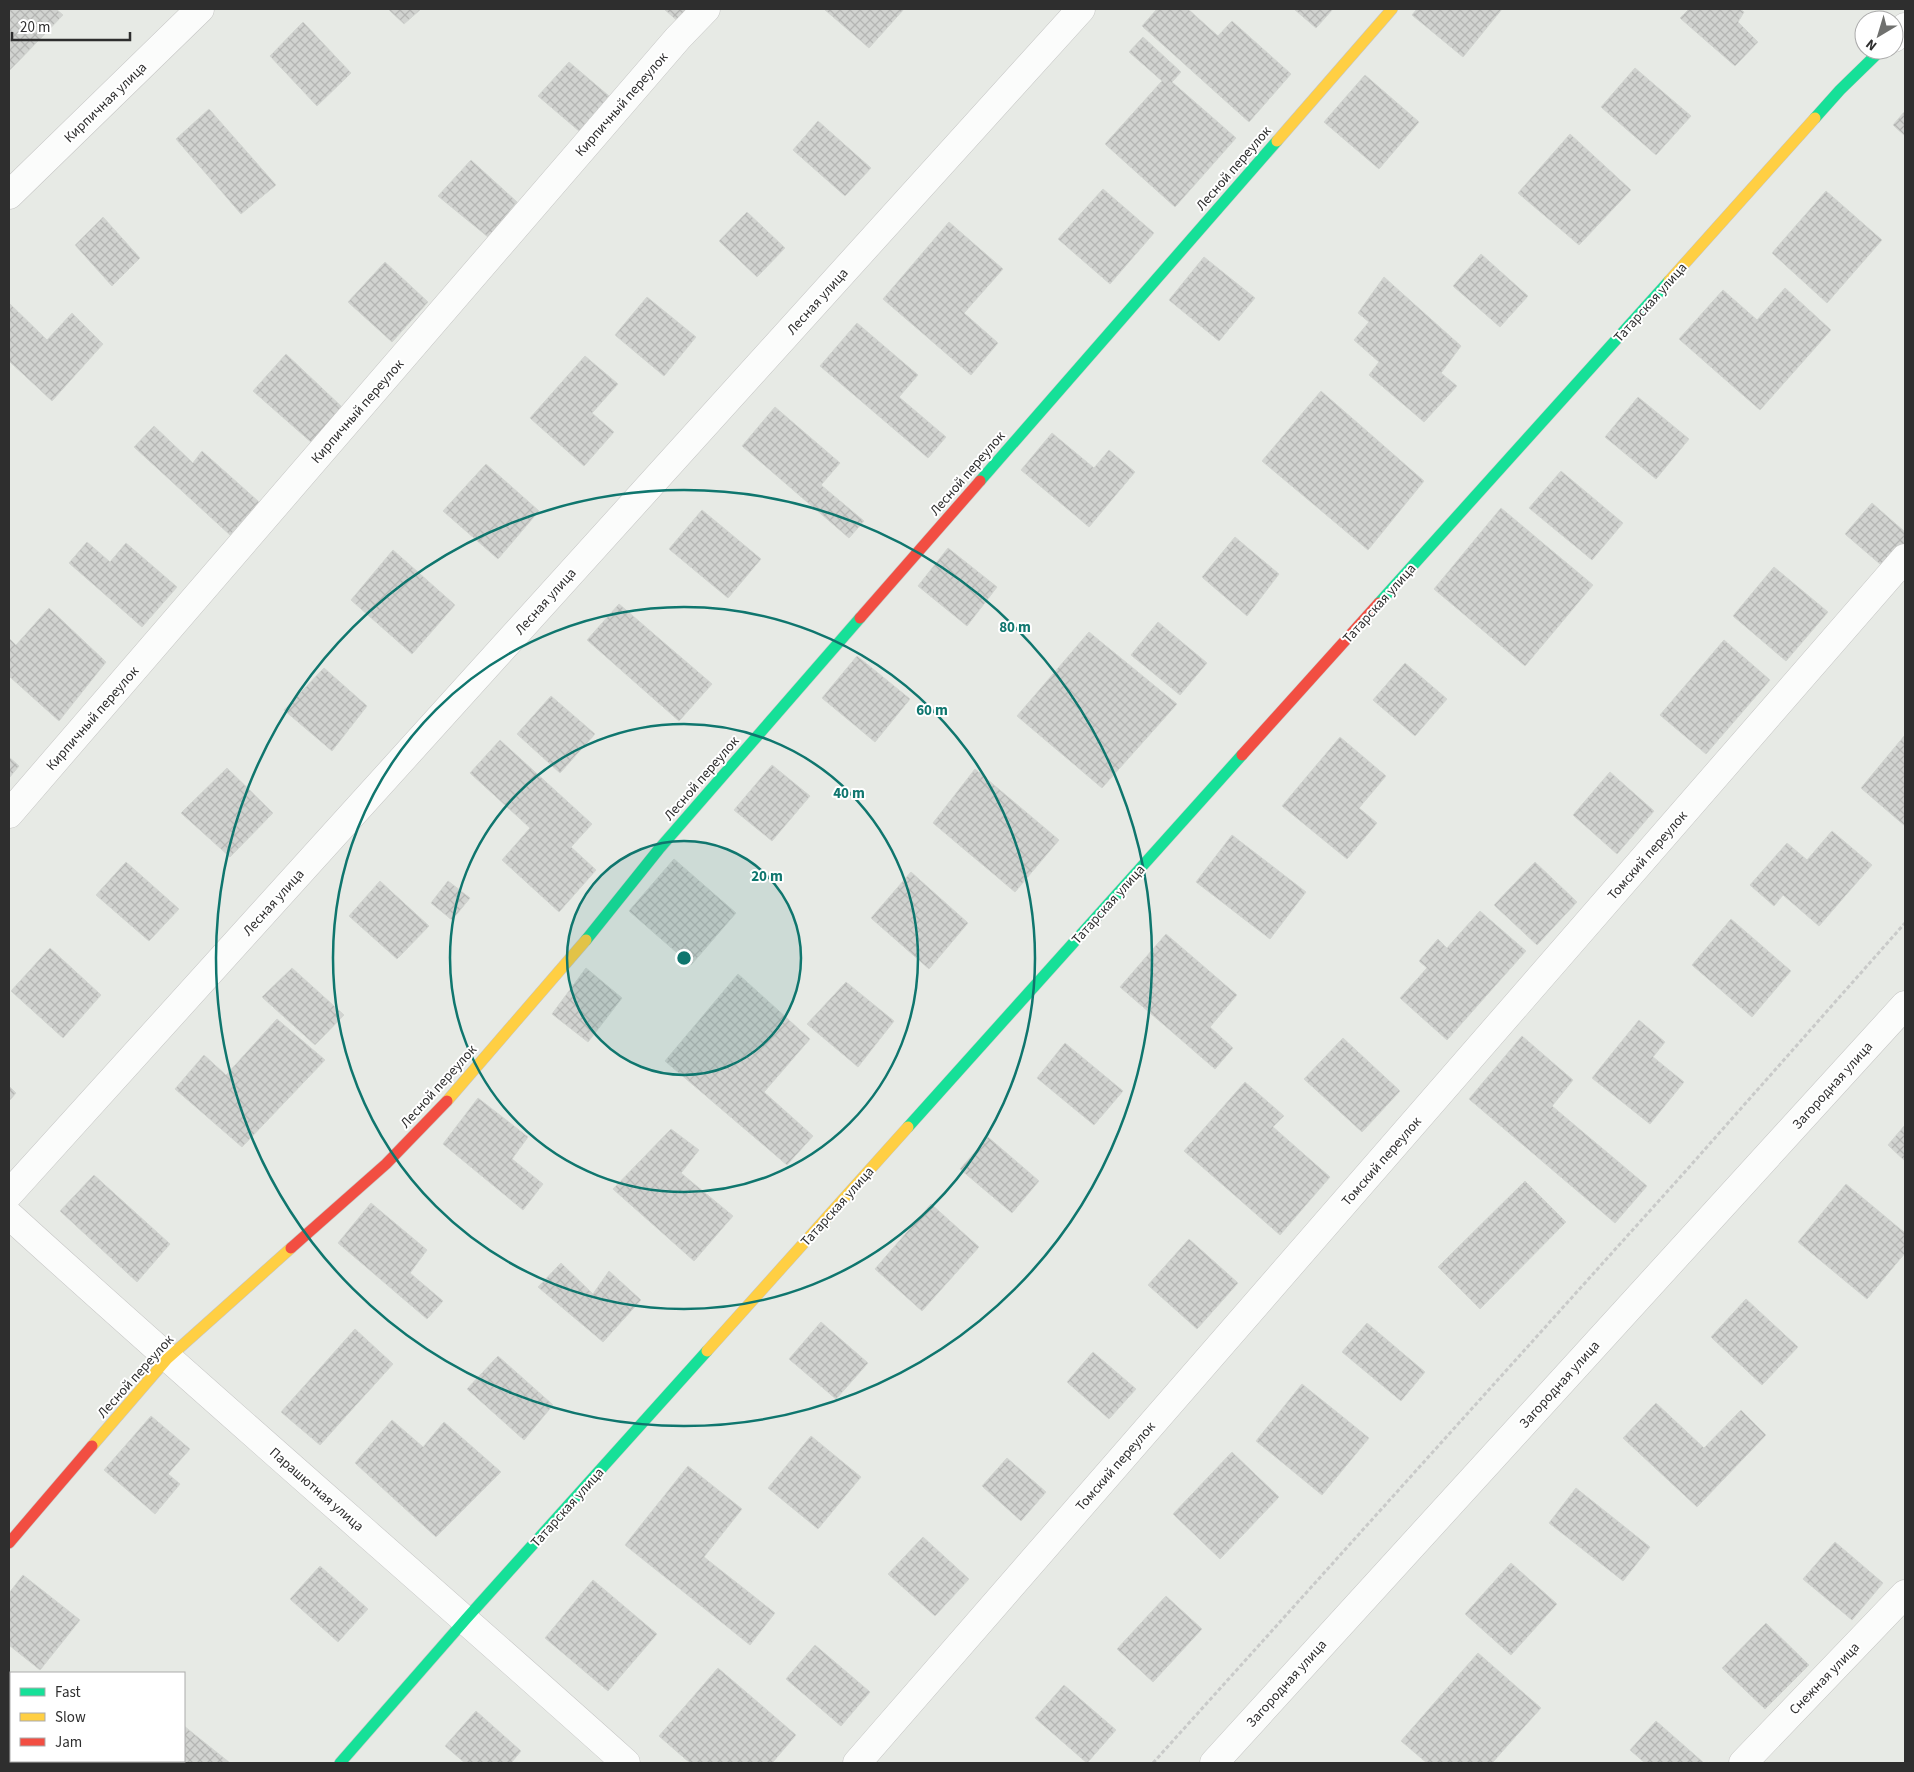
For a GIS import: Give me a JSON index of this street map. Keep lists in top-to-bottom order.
{
  "streets": {
    "street": [
      "Кирпичная улица",
      "Кирпичный переулок",
      "Лесной переулок",
      "Лесная улица",
      "Татарская улица",
      "Томский переулок",
      "Загородная улица",
      "Парашютная улица",
      "Снежная улица"
    ]
  },
  "crossings": [
    ["Лесной переулок", "Парашютная улица"],
    ["Татарская улица", "Парашютная улица"]
  ],
  "legend": ["Fast", "Slow", "Jam"],
  "scale_bar": "20 m",
  "north": "bottom left",
  "rings": [
    "80 m",
    "60 m",
    "40 m",
    "20 m"
  ]
}
